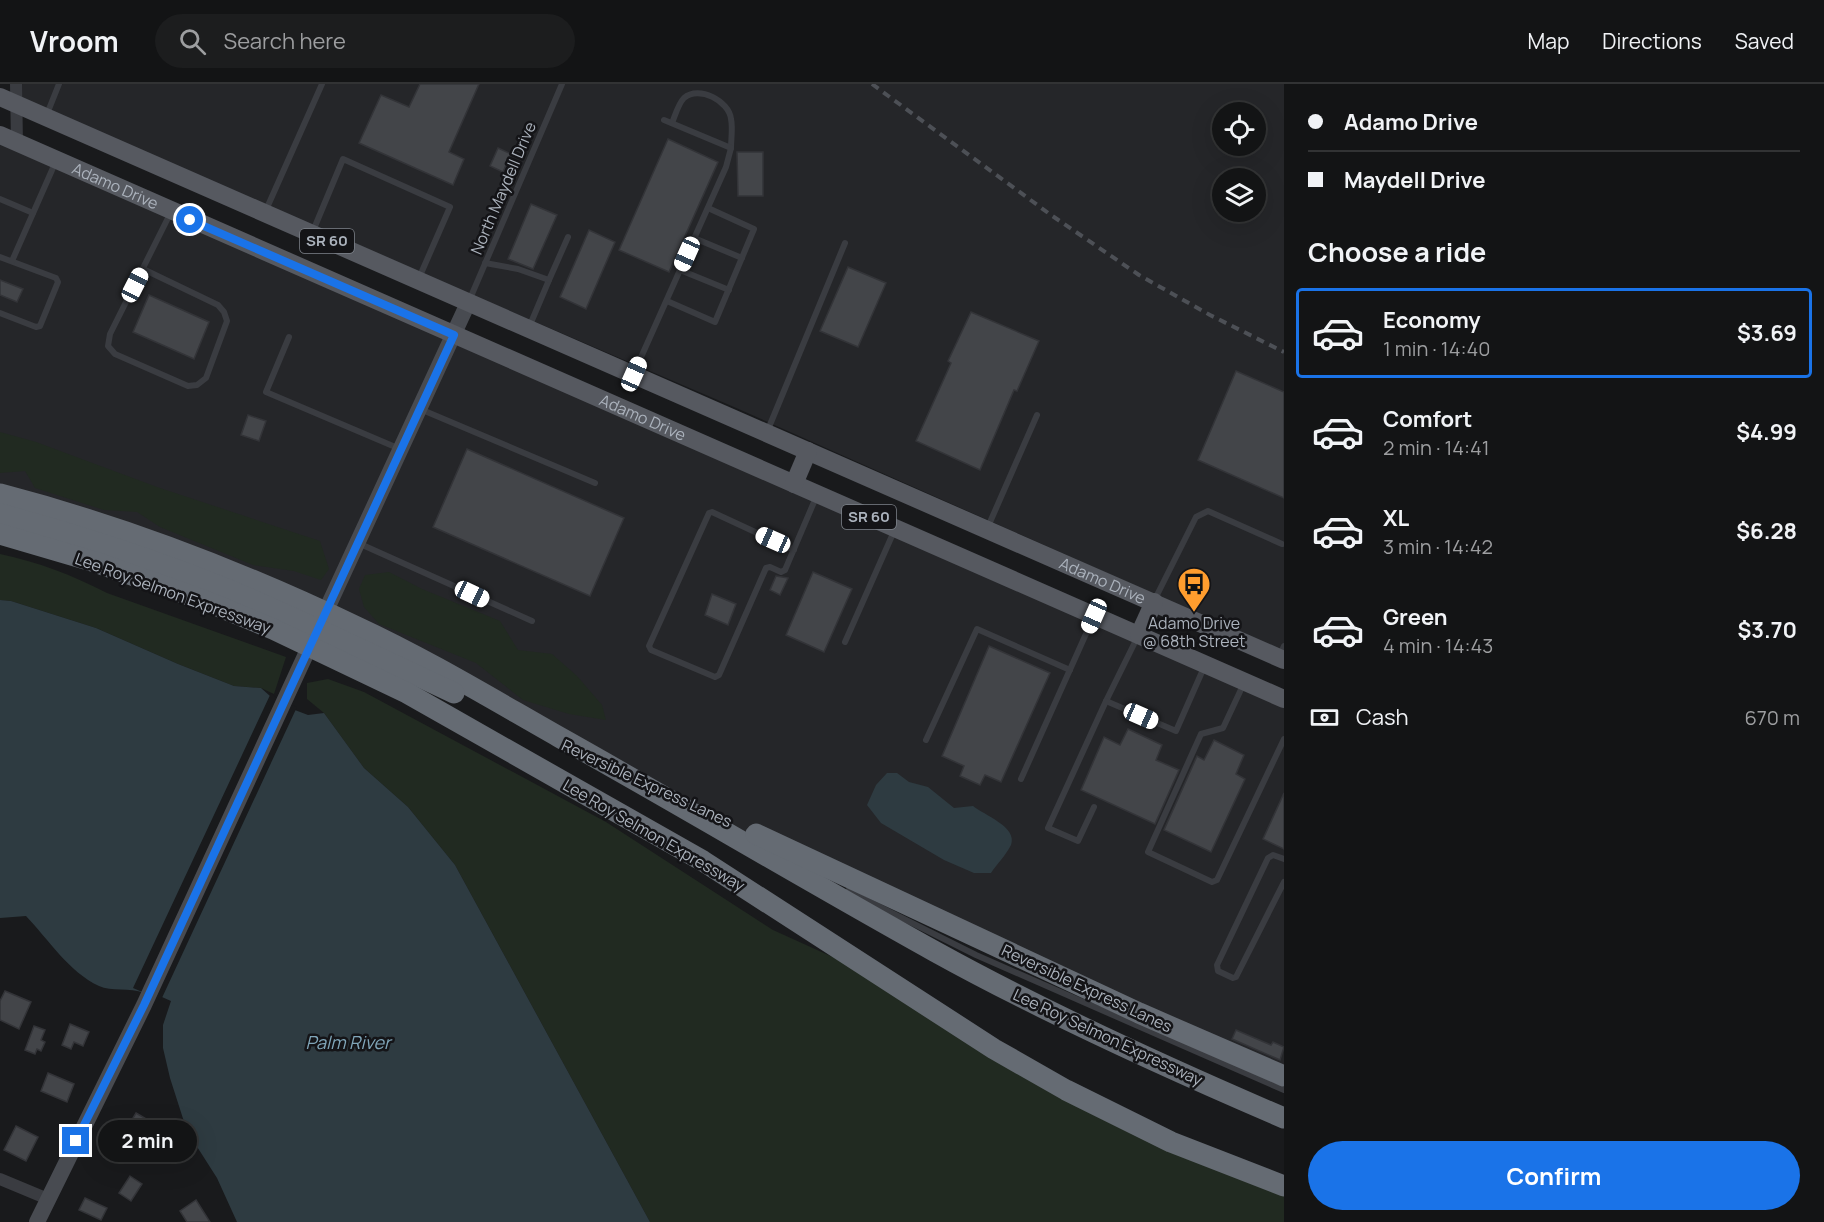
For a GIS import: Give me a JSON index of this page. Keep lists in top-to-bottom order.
{
  "streets": {
    "highway": ["Lee Roy Selmon Expressway", "Reversible Express Lanes"],
    "main road": ["Adamo Drive", "SR 60"],
    "lane": ["North Maydell Drive"]
  },
  "crossings": [
    ["Adamo Drive", "North Maydell Drive"]
  ],
  "water": ["Palm River"],
  "places": {
    "bus stop": ["Adamo Drive @ 68th Street"]
  },
  "page": {
    "header": "Vroom",
    "search": "Search here",
    "nav": ["Map", "Directions", "Saved"],
    "banner": ["Adamo Drive", "Maydell Drive"],
    "heading": "Choose a ride",
    "list": [
      {
        "name": "Economy",
        "note": "1 min · 14:40",
        "value": "$3.69"
      },
      {
        "name": "Comfort",
        "note": "2 min · 14:41",
        "value": "$4.99"
      },
      {
        "name": "XL",
        "note": "3 min · 14:42",
        "value": "$6.28"
      },
      {
        "name": "Green",
        "note": "4 min · 14:43",
        "value": "$3.70"
      }
    ],
    "pay": ["Cash", "670 m"],
    "bubble": "2 min",
    "buttons": "Confirm"
  }
}
